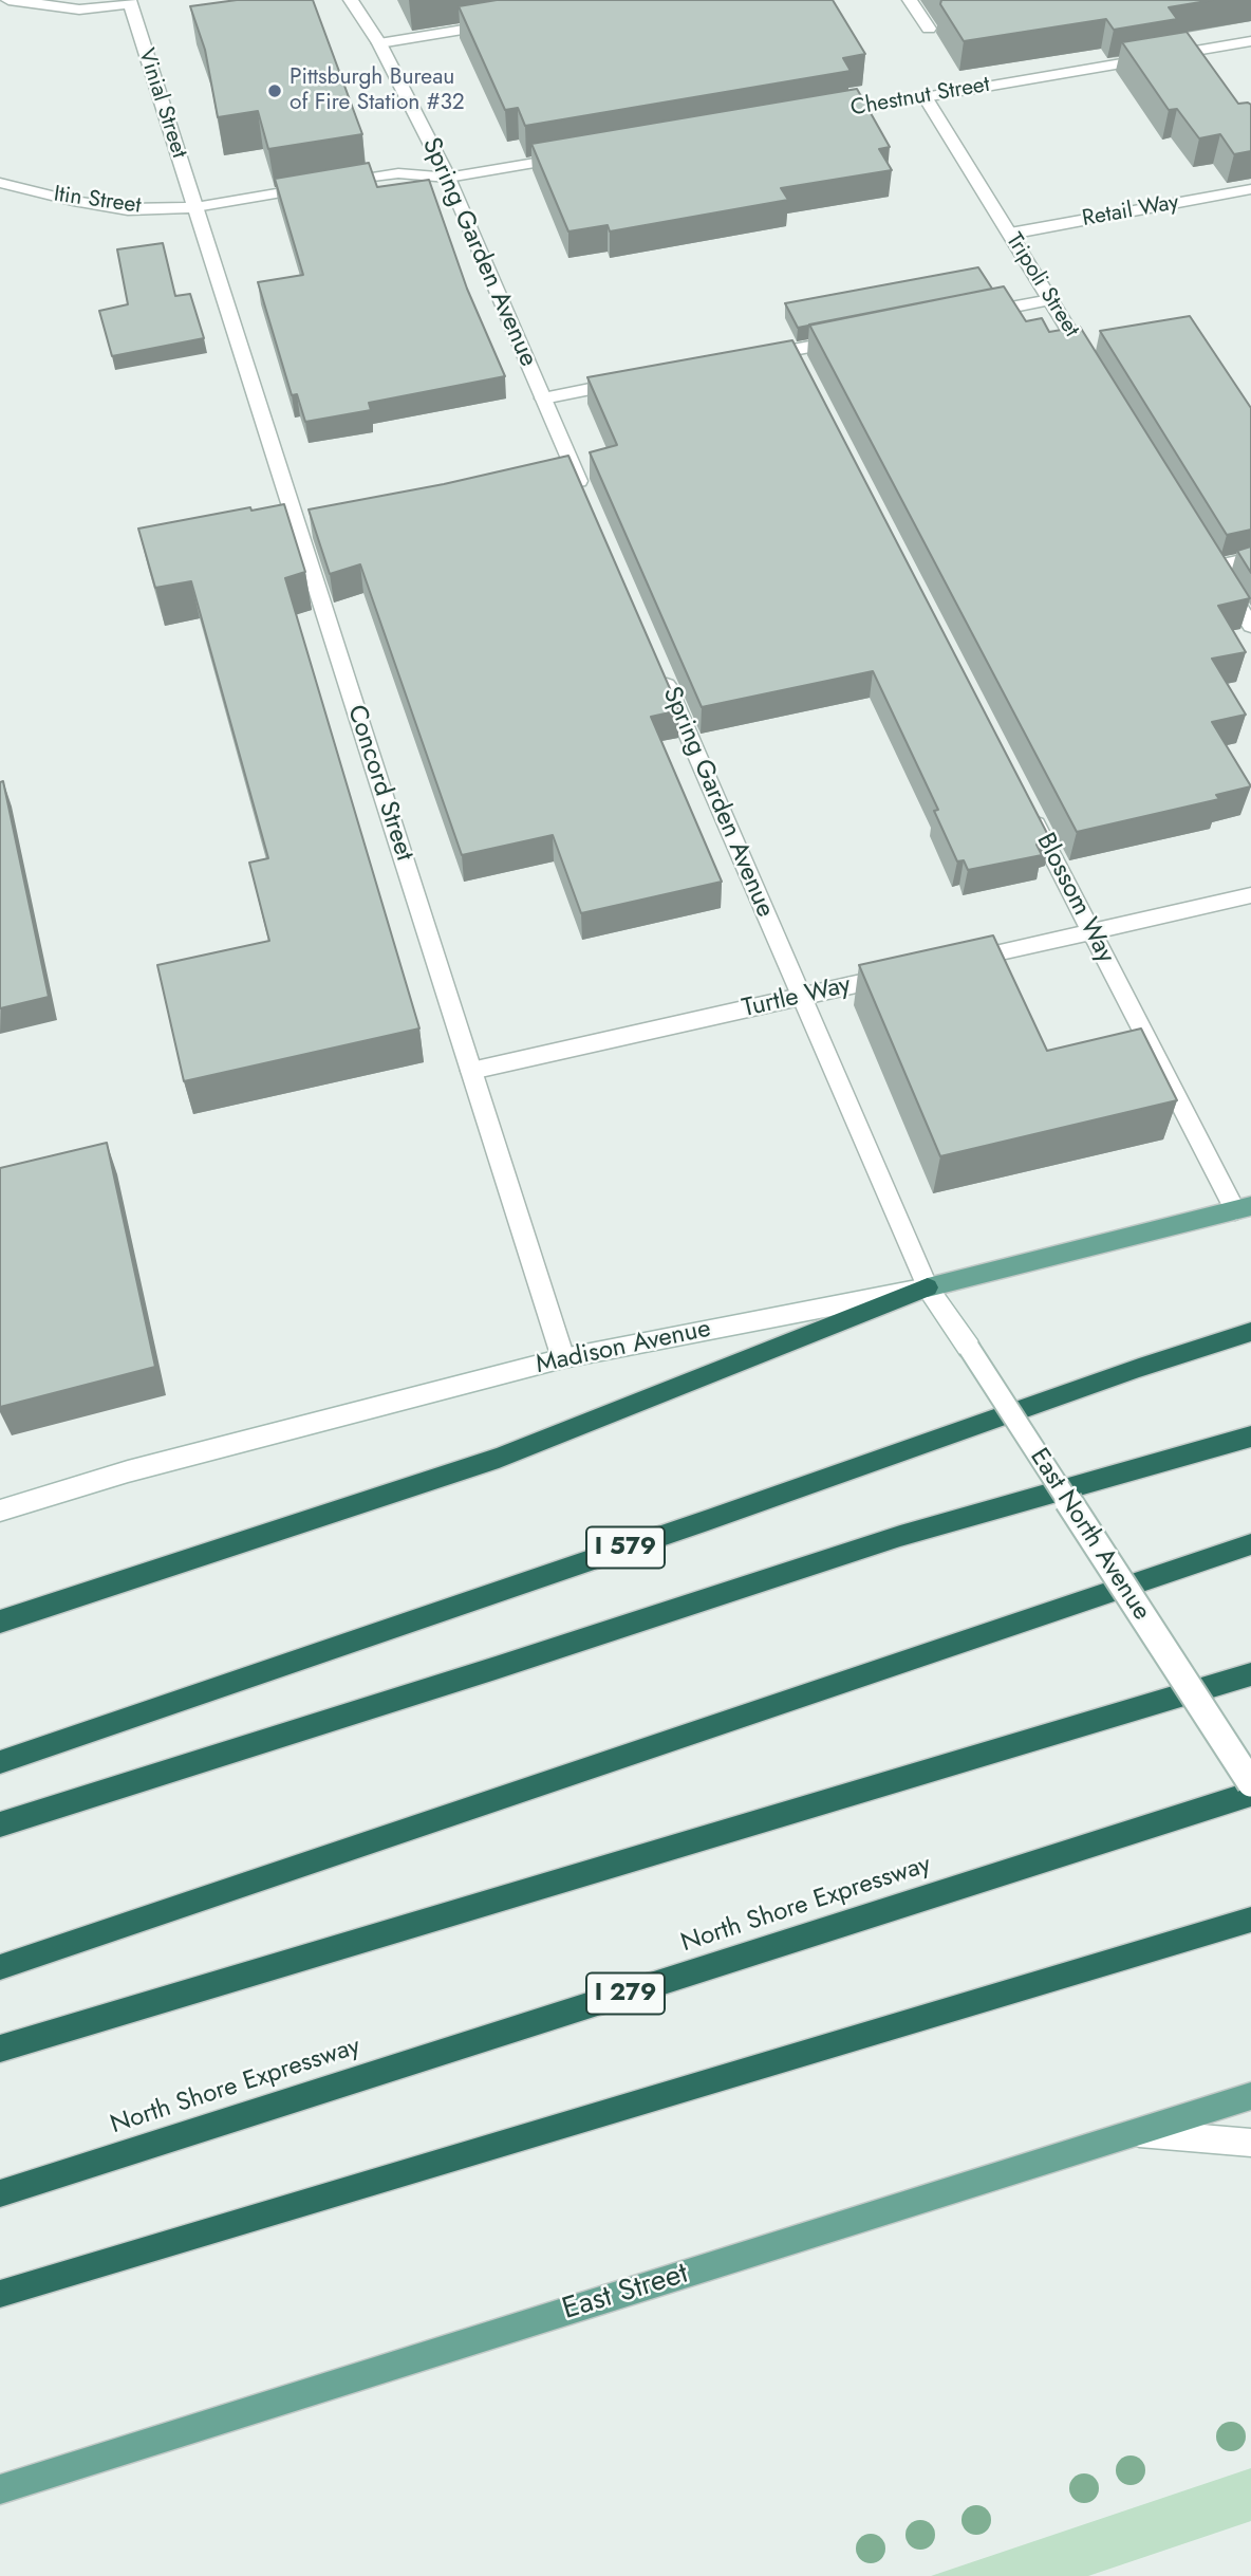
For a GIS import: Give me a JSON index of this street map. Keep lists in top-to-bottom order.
{
  "streets": {
    "highway": ["I 579", "North Shore Expressway", "I 279"],
    "main road": ["Madison Avenue", "East Street"],
    "street": [
      "Chestnut Street",
      "Vinial Street",
      "Itin Street",
      "Retail Way",
      "Spring Garden Avenue",
      "Tripoli Street",
      "Concord Street",
      "Blossom Way",
      "Turtle Way",
      "East North Avenue"
    ]
  },
  "crossings": [
    ["Chestnut Street", "Tripoli Street"],
    ["Vinial Street", "Itin Street"],
    ["Vinial Street", "Concord Street"],
    ["Itin Street", "Concord Street"],
    ["Retail Way", "Tripoli Street"],
    ["Spring Garden Avenue", "Turtle Way"],
    ["Spring Garden Avenue", "Madison Avenue"],
    ["Spring Garden Avenue", "East North Avenue"],
    ["Concord Street", "Turtle Way"],
    ["Concord Street", "Madison Avenue"],
    ["Blossom Way", "Madison Avenue"],
    ["Madison Avenue", "East North Avenue"]
  ],
  "places": ["Pittsburgh Bureau of Fire Station #32"]
}
